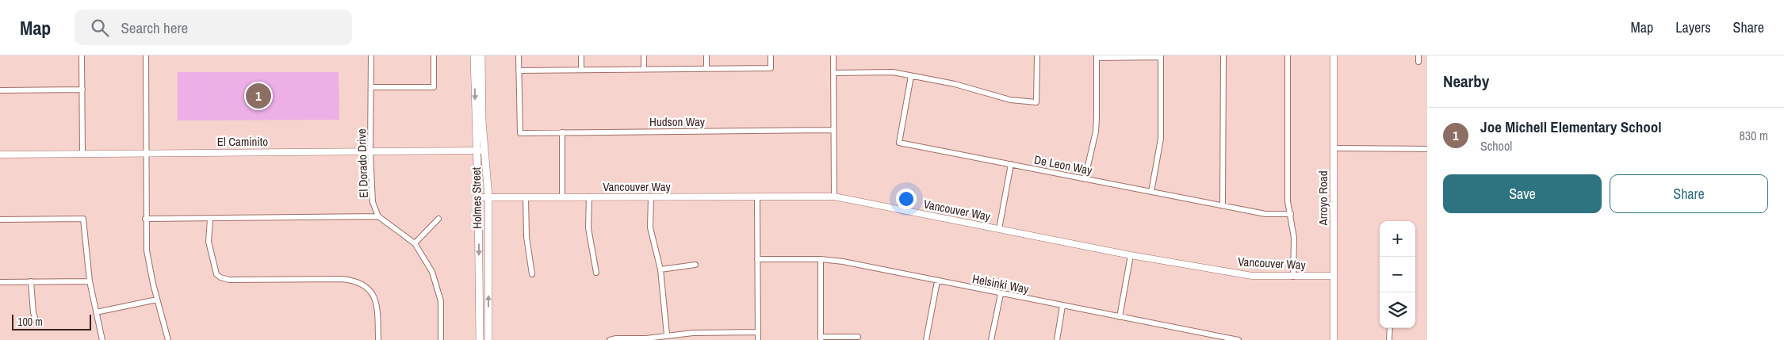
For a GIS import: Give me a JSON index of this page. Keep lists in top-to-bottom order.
{
  "streets": {
    "main road": ["Holmes Street"],
    "street": [
      "Hudson Way",
      "El Caminito",
      "El Dorado Drive",
      "De Leon Way",
      "Vancouver Way",
      "Arroyo Road",
      "Helsinki Way"
    ]
  },
  "crossings": [
    ["El Caminito", "El Dorado Drive"],
    ["El Caminito", "Holmes Street"],
    ["Vancouver Way", "Holmes Street"],
    ["Vancouver Way", "Arroyo Road"]
  ],
  "scale_bar": "100 m",
  "page": {
    "header": "Map",
    "search": "Search here",
    "nav": ["Map", "Layers", "Share"],
    "heading": "Nearby",
    "pins": "1",
    "list": [
      {
        "mark": "1",
        "name": "Joe Michell Elementary School",
        "note": "School",
        "value": "830 m"
      }
    ],
    "buttons": ["Save", "Share"],
    "map_buttons": ["+", "−"],
    "scale": "100 m"
  }
}
